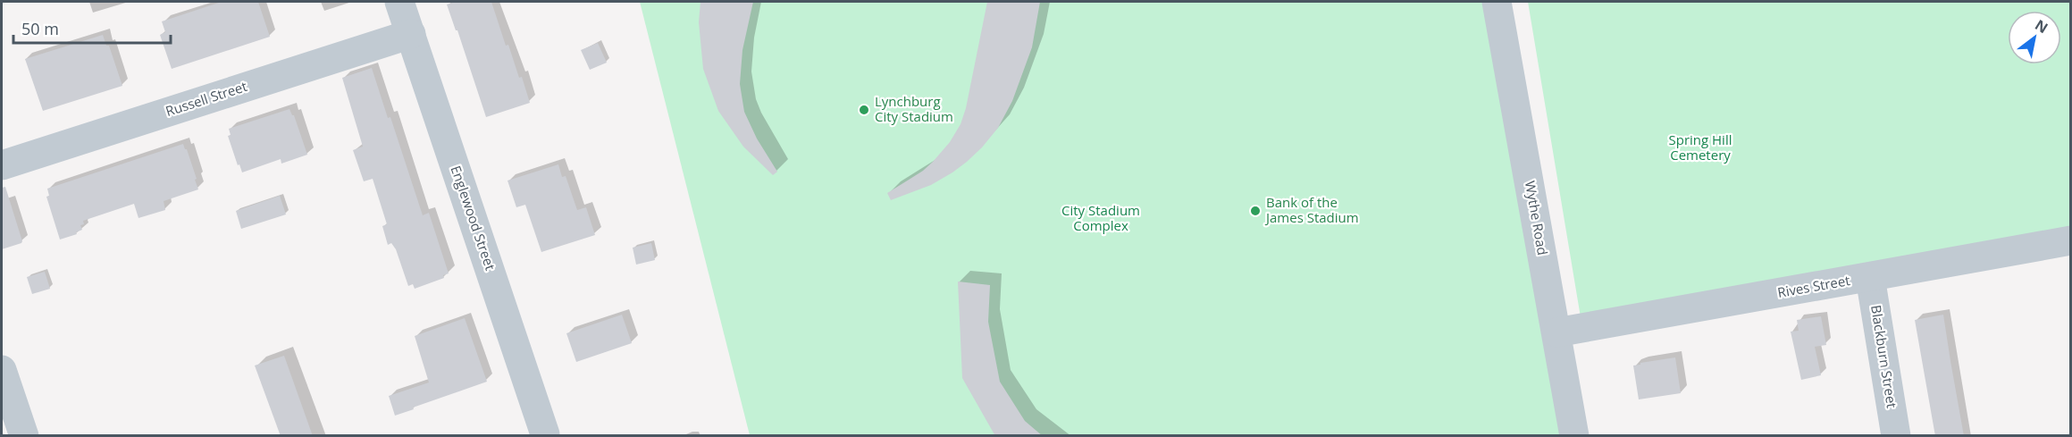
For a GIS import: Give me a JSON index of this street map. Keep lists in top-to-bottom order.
{
  "streets": {
    "street": [
      "Russell Street",
      "Englewood Street",
      "Wythe Road",
      "Rives Street",
      "Blackburn Street"
    ]
  },
  "crossings": [
    ["Russell Street", "Englewood Street"],
    ["Wythe Road", "Rives Street"],
    ["Rives Street", "Blackburn Street"]
  ],
  "parks": ["Spring Hill Cemetery", "City Stadium Complex"],
  "places": ["Lynchburg City Stadium", "Bank of the James Stadium"],
  "scale_bar": "50 m",
  "north": "top right"
}
